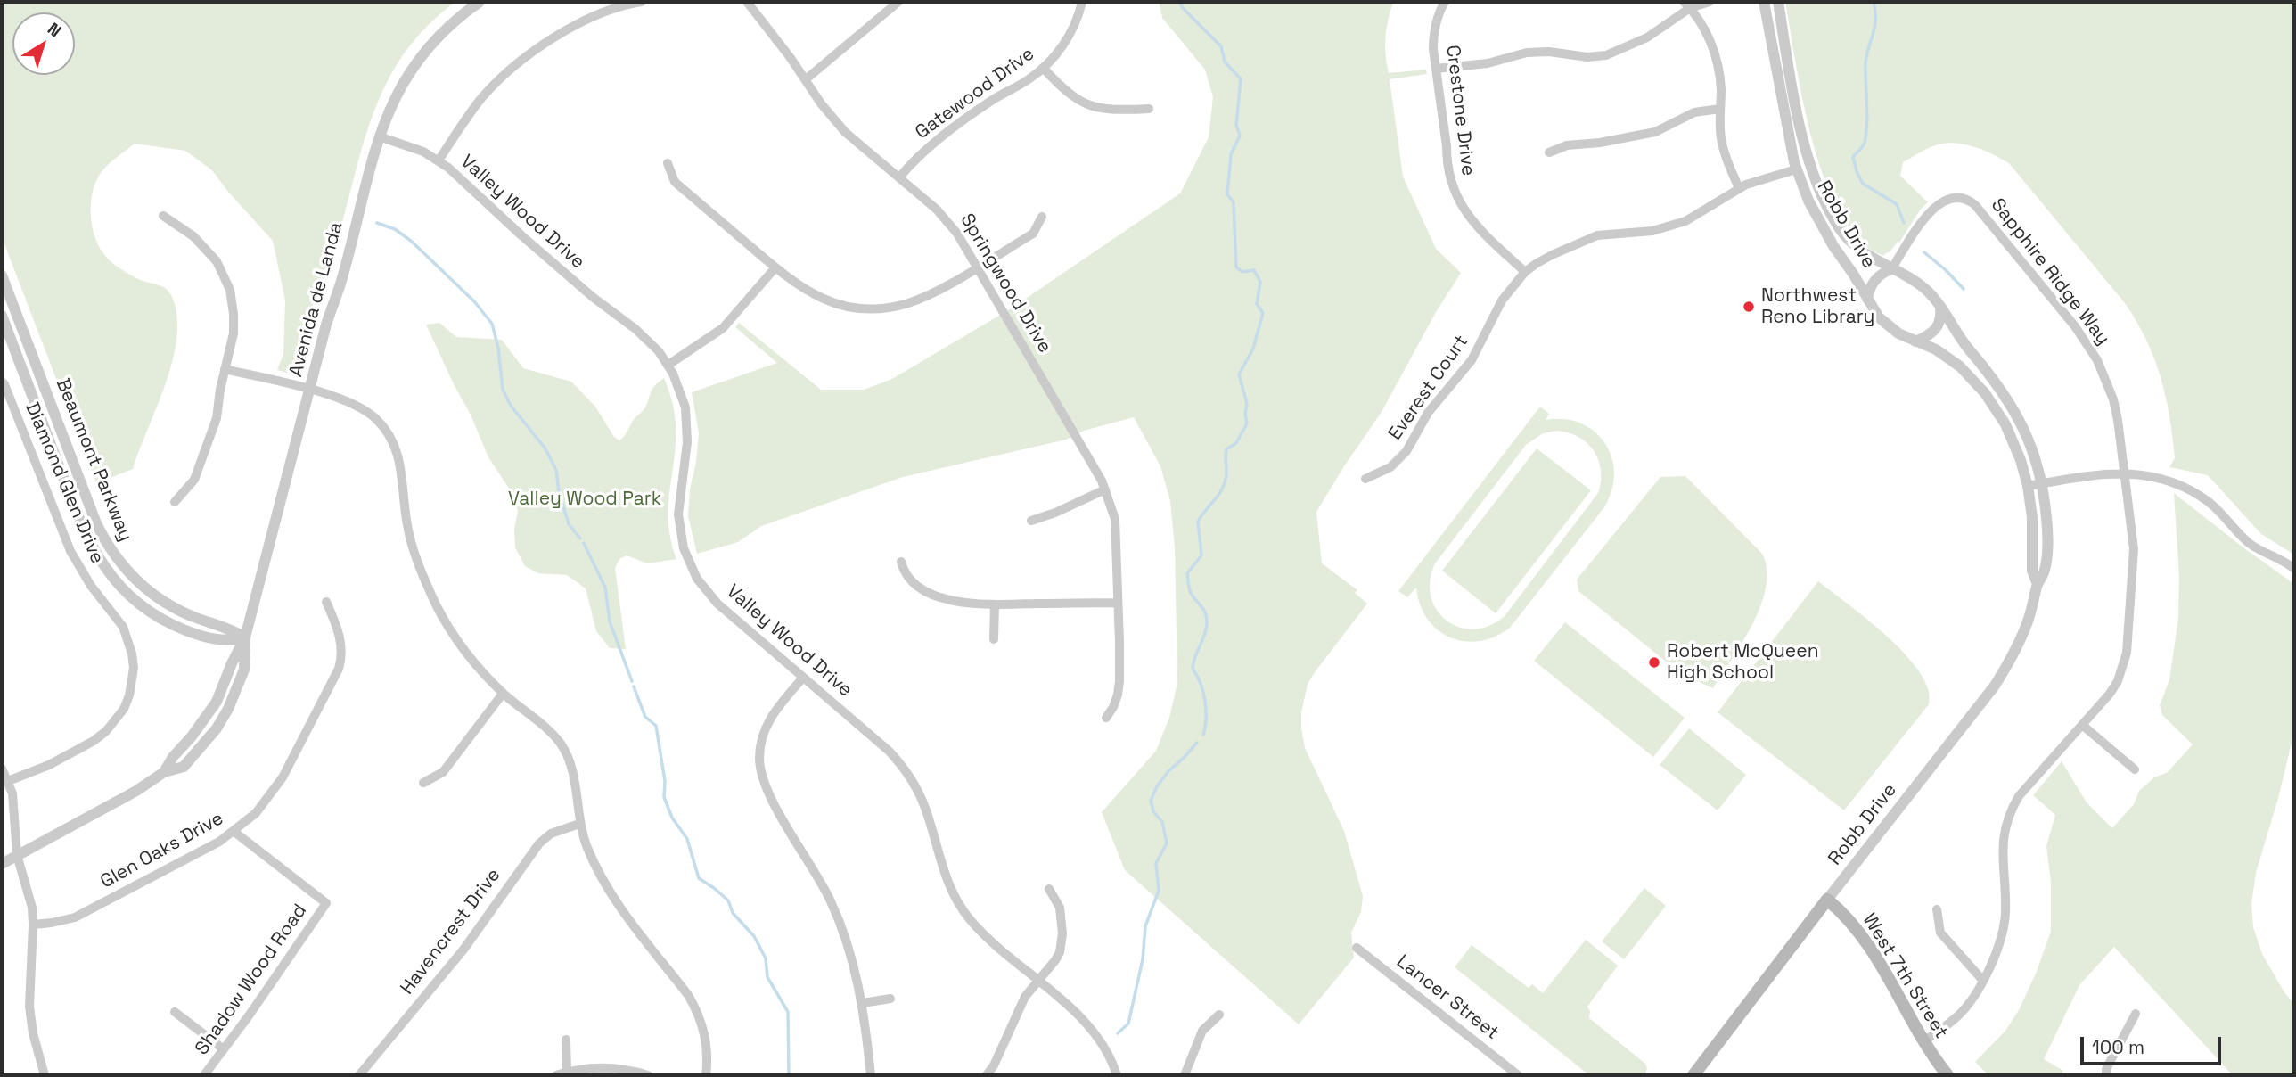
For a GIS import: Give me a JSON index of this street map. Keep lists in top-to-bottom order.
{
  "streets": {
    "main road": ["Robb Drive", "West 7th Street"],
    "street": [
      "Gatewood Drive",
      "Crestone Drive",
      "Valley Wood Drive",
      "Sapphire Ridge Way",
      "Springwood Drive",
      "Avenida de Landa",
      "Everest Court",
      "Beaumont Parkway",
      "Diamond Glen Drive",
      "Glen Oaks Drive",
      "Havencrest Drive",
      "Shadow Wood Road",
      "Lancer Street"
    ]
  },
  "crossings": [
    ["Gatewood Drive", "Springwood Drive"],
    ["Crestone Drive", "Everest Court"],
    ["Valley Wood Drive", "Avenida de Landa"],
    ["Robb Drive", "Sapphire Ridge Way"],
    ["Robb Drive", "Everest Court"],
    ["Robb Drive", "West 7th Street"],
    ["Sapphire Ridge Way", "West 7th Street"],
    ["Avenida de Landa", "Beaumont Parkway"],
    ["Glen Oaks Drive", "Shadow Wood Road"]
  ],
  "parks": ["Valley Wood Park"],
  "places": ["Northwest Reno Library", "Robert McQueen High School"],
  "scale_bar": "100 m",
  "north": "top right"
}
